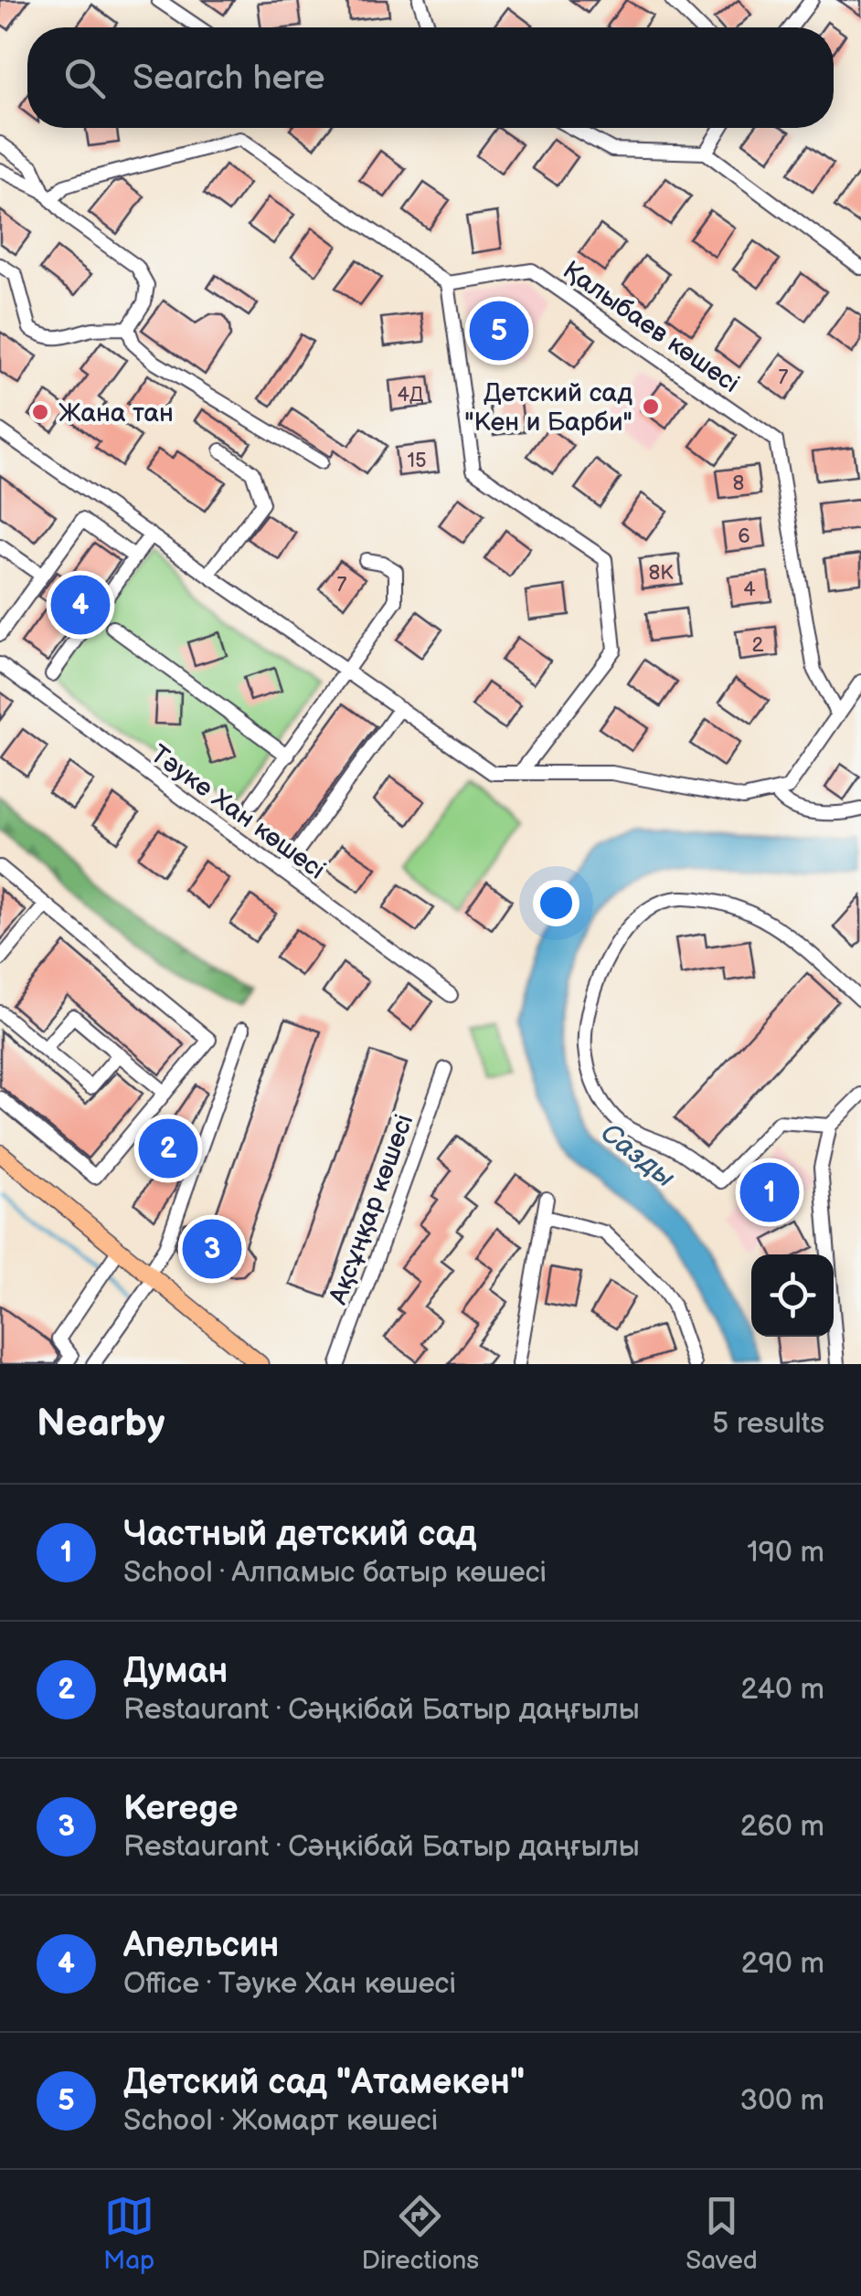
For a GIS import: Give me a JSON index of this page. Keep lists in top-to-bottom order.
{
  "streets": {
    "street": ["Қалыбаев көшесі", "Тәуке Хан көшесі", "Ақсұңқар көшесі"]
  },
  "water": ["Сазды"],
  "places": ["Детский сад \"Кен и Барби\"", "Жана тан"],
  "house_numbers": [
    "7",
    "4Д",
    "15",
    "8",
    "6",
    "8К",
    "7",
    "4",
    "2"
  ],
  "page": {
    "search": "Search here",
    "pins": [
      "5",
      "4",
      "2",
      "1",
      "3"
    ],
    "heading": ["Nearby", "5 results"],
    "list": [
      {
        "mark": "1",
        "name": "Частный детский сад",
        "note": "School · Алпамыс батыр көшесі",
        "value": "190 m"
      },
      {
        "mark": "2",
        "name": "Думан",
        "note": "Restaurant · Сәңкібай Батыр даңғылы",
        "value": "240 m"
      },
      {
        "mark": "3",
        "name": "Kerege",
        "note": "Restaurant · Сәңкібай Батыр даңғылы",
        "value": "260 m"
      },
      {
        "mark": "4",
        "name": "Апельсин",
        "note": "Office · Тәуке Хан көшесі",
        "value": "290 m"
      },
      {
        "mark": "5",
        "name": "Детский сад \"Атамекен\"",
        "note": "School · Жомарт көшесі",
        "value": "300 m"
      }
    ],
    "nav": ["Map", "Directions", "Saved"]
  }
}
